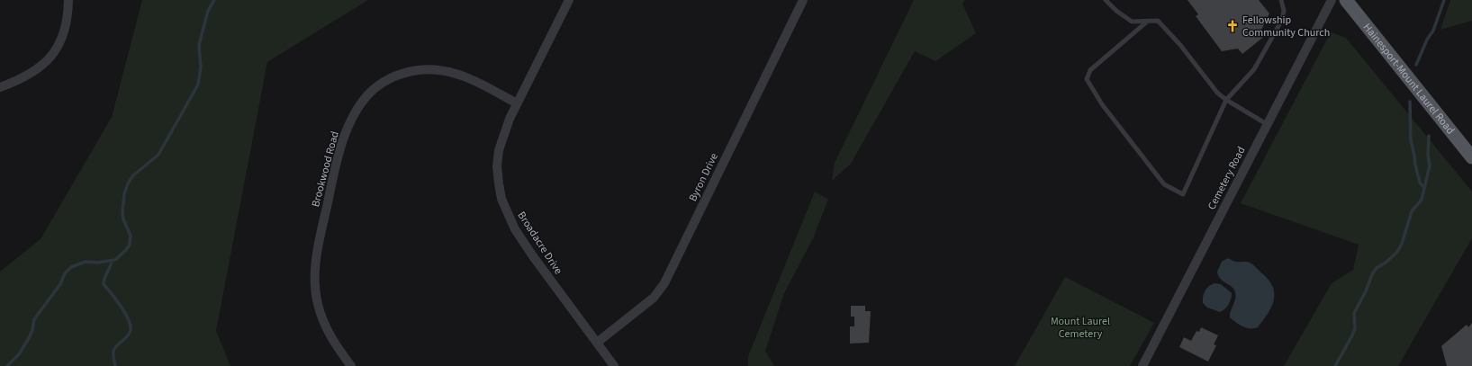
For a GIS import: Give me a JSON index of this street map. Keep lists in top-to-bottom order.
{
  "streets": {
    "main road": ["Hainesport-Mount Laurel Road"],
    "street": [
      "Brookwood Road",
      "Byron Drive",
      "Cemetery Road",
      "Broadacre Drive"
    ]
  },
  "crossings": [
    ["Brookwood Road", "Broadacre Drive"],
    ["Byron Drive", "Broadacre Drive"]
  ],
  "parks": ["Mount Laurel Cemetery"],
  "places": {
    "church": ["Fellowship Community Church"]
  }
}
